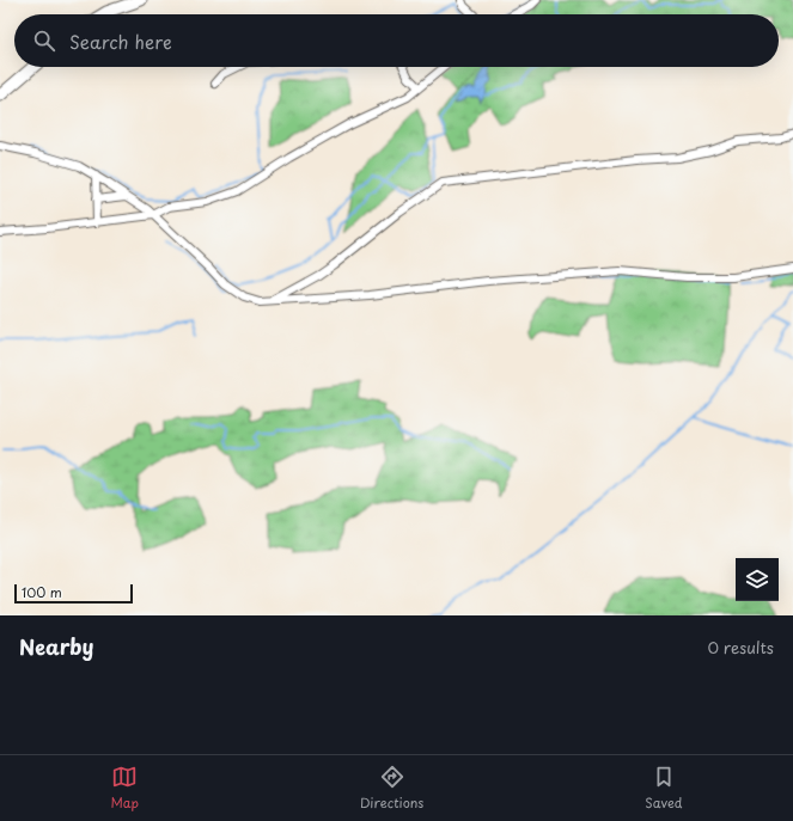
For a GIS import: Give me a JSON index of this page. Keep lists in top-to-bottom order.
{
  "scale_bar": "100 m",
  "page": {
    "search": "Search here",
    "scale": "100 m",
    "heading": ["Nearby", "0 results"],
    "nav": ["Map", "Directions", "Saved"]
  }
}
